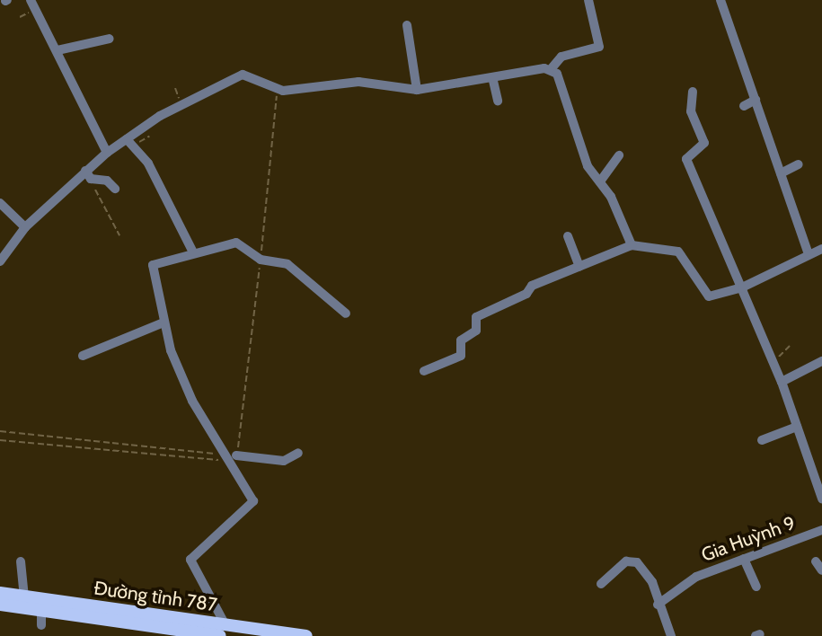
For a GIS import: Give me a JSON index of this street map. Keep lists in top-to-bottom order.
{
  "streets": {
    "main road": ["Đường tỉnh 787"],
    "street": ["Gia Huỳnh 9"]
  }
}
